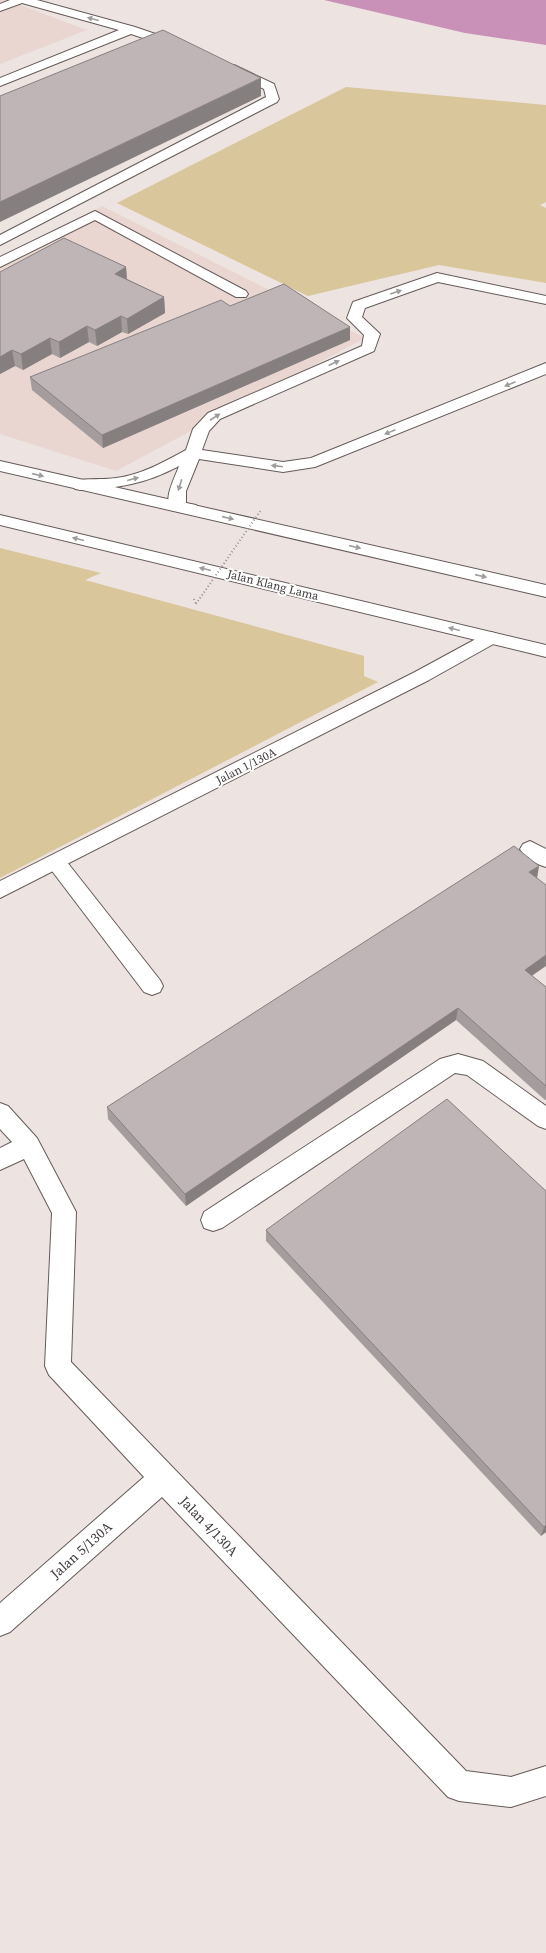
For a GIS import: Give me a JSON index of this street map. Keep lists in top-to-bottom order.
{
  "streets": {
    "street": [
      "Jalan Klang Lama",
      "Jalan 1/130A",
      "Jalan 4/130A",
      "Jalan 5/130A"
    ]
  },
  "crossings": [
    ["Jalan Klang Lama", "Jalan 1/130A"],
    ["Jalan 4/130A", "Jalan 5/130A"]
  ]
}
